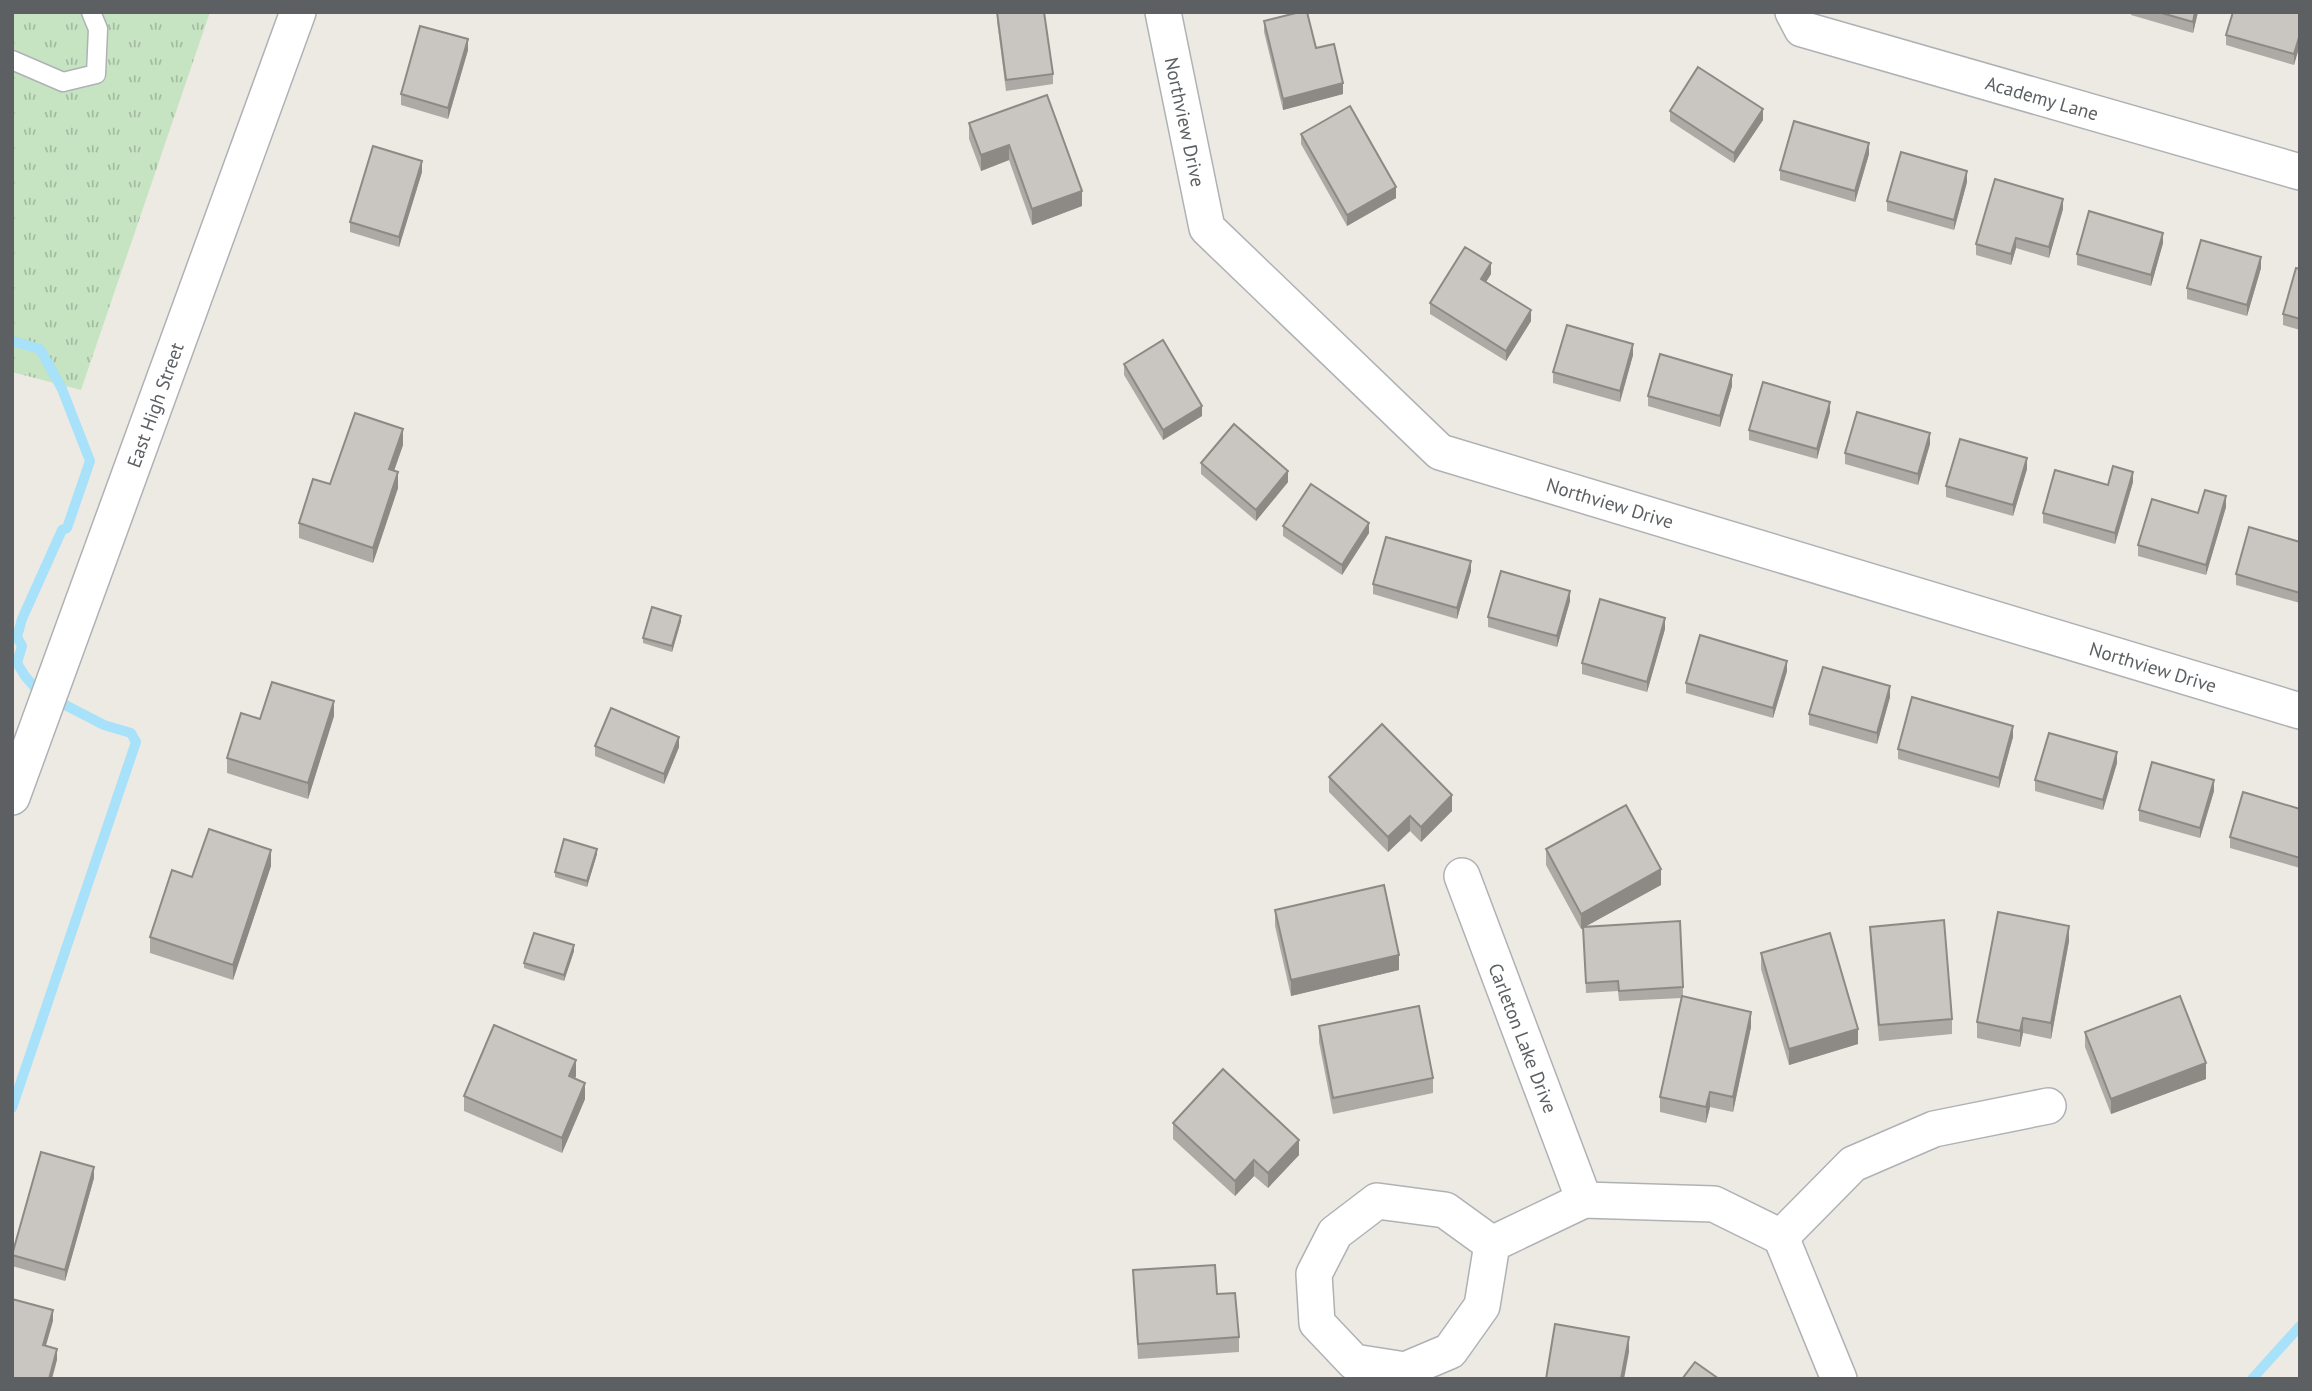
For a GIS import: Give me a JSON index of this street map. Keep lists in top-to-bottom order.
{
  "streets": {
    "street": [
      "Academy Lane",
      "Northview Drive",
      "East High Street",
      "Carleton Lake Drive"
    ]
  }
}
